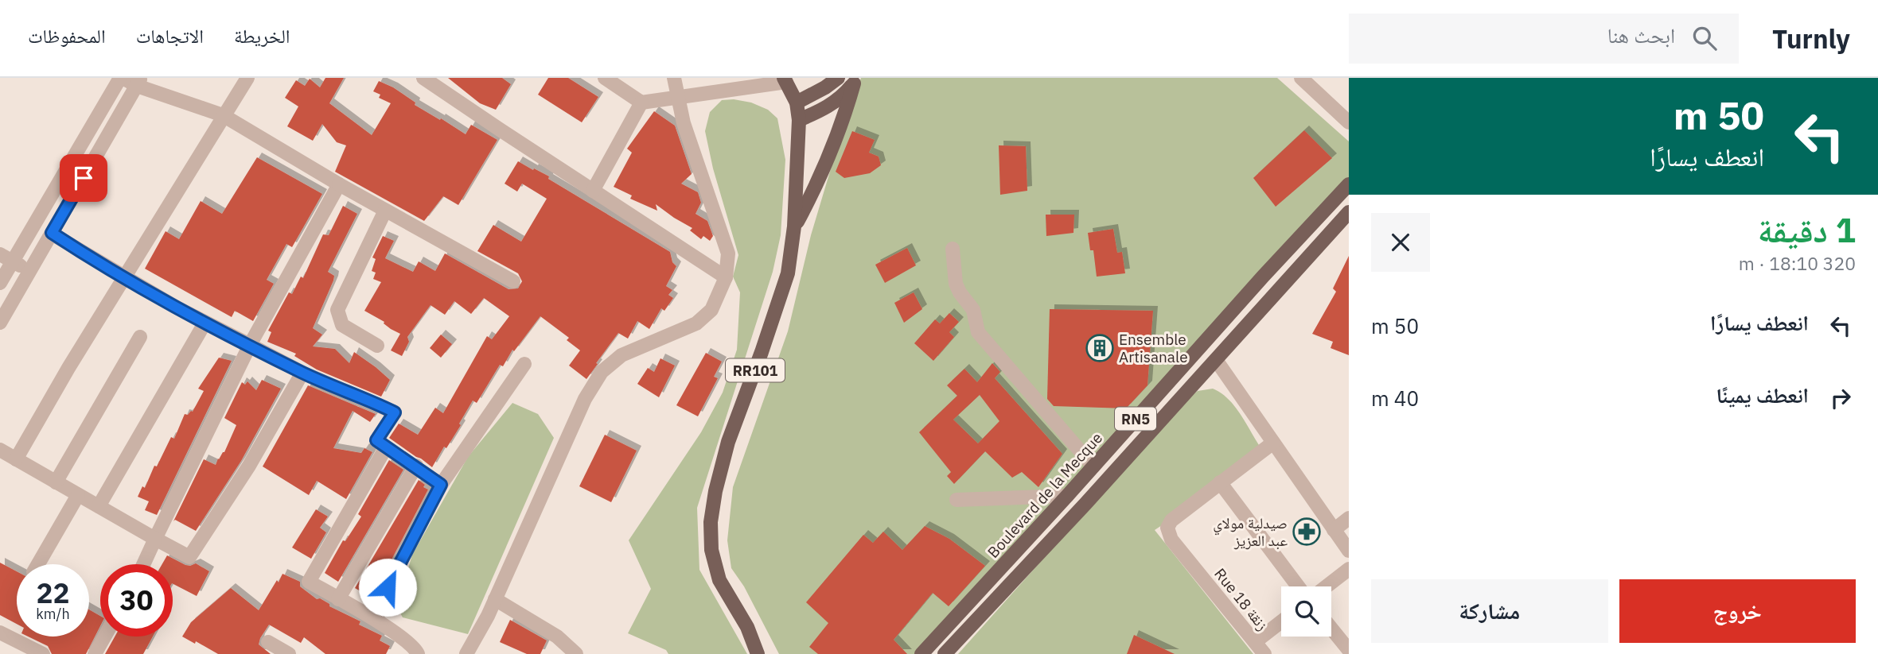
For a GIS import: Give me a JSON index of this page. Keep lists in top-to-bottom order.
{
  "streets": {
    "main road": ["RR101", "RN5", "Boulevard de la Mecque"],
    "street": ["Rue 18 زنقة"]
  },
  "places": {
    "building": ["Ensemble Artisanale"],
    "pharmacy": ["صيدلية مولاي عبد العزيز"]
  },
  "page": {
    "header": "Turnly",
    "search": "ابحث هنا",
    "nav": ["الخريطة", "الاتجاهات", "المحفوظات"],
    "turn": ["50 m", "انعطف يسارًا"],
    "heading": ["1 دقيقة", "320 m · 18:10"],
    "list": [
      {
        "name": "انعطف يسارًا",
        "value": "50 m"
      },
      {
        "name": "انعطف يمينًا",
        "value": "40 m"
      }
    ],
    "speed": "22 km/h",
    "limit": "30",
    "buttons": ["خروج", "مشاركة"]
  }
}
